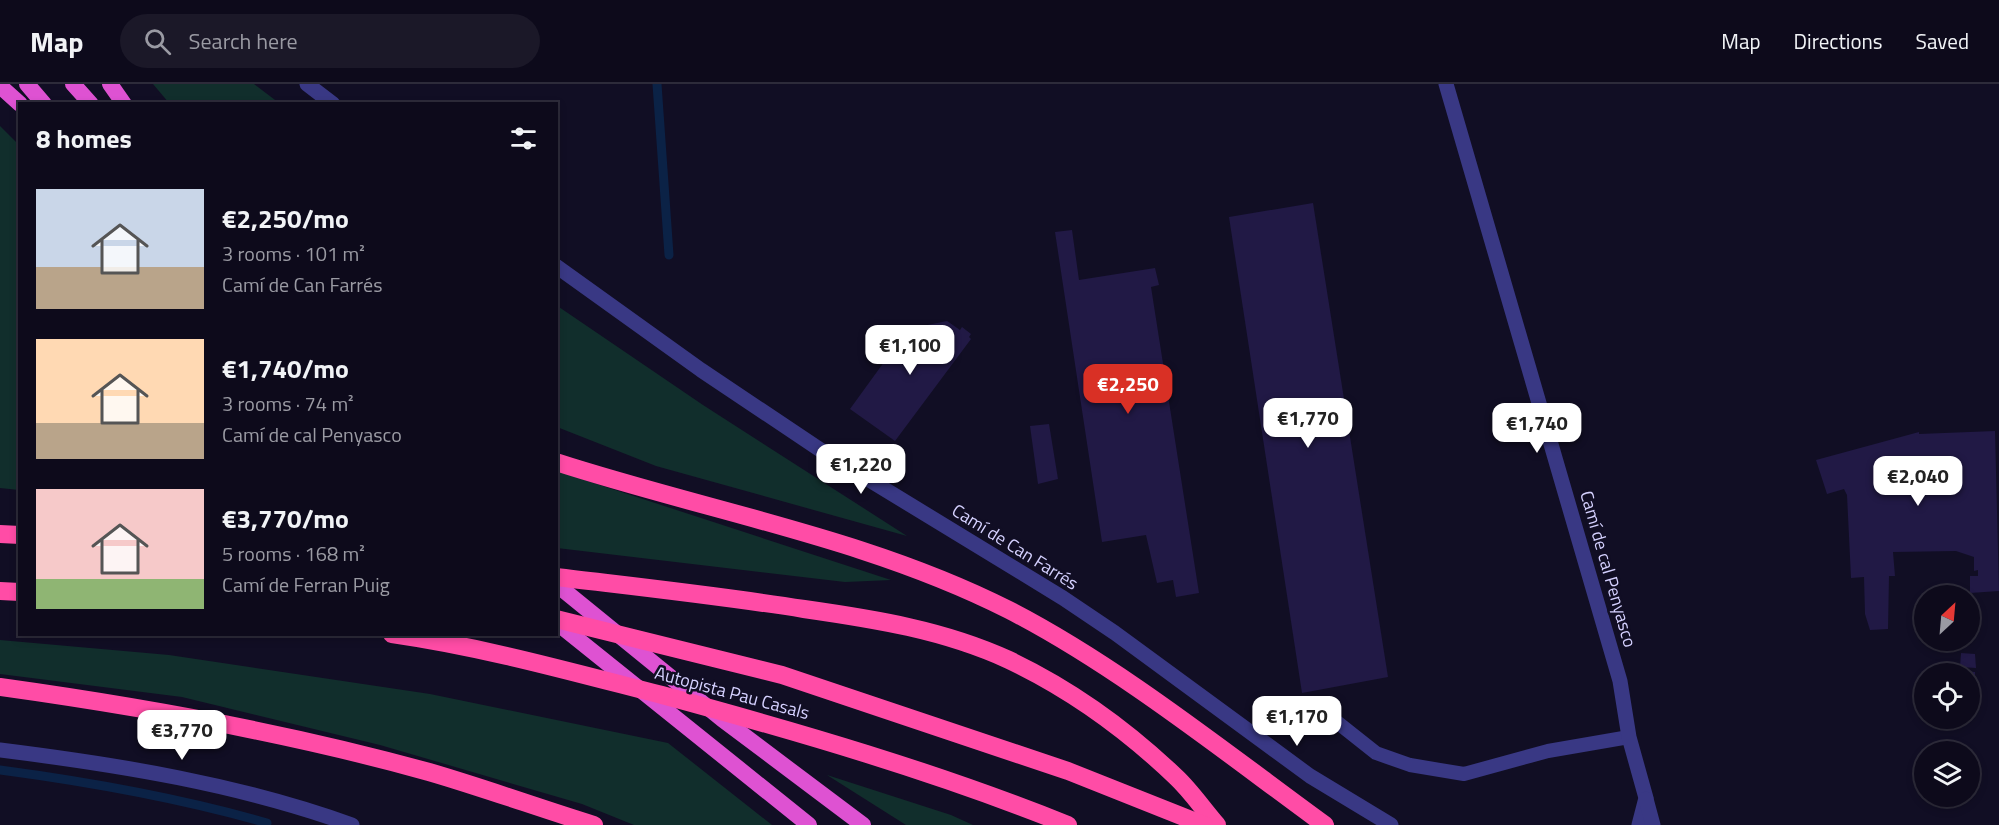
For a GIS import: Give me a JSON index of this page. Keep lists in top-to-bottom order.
{
  "streets": {
    "highway": ["Autopista Pau Casals"],
    "street": ["Camí de Can Farrés", "Camí de cal Penyasco"]
  },
  "north": "top right",
  "page": {
    "header": "Map",
    "search": "Search here",
    "nav": ["Map", "Directions", "Saved"],
    "heading": "8 homes",
    "list": [
      {
        "name": "€2,250/mo",
        "note": "3 rooms · 101 m² · Camí de Can Farrés"
      },
      {
        "name": "€1,740/mo",
        "note": "3 rooms · 74 m² · Camí de cal Penyasco"
      },
      {
        "name": "€3,770/mo",
        "note": "5 rooms · 168 m² · Camí de Ferran Puig"
      }
    ],
    "price": [
      "€1,100",
      "€2,250",
      "€1,770",
      "€1,740",
      "€1,220",
      "€2,040",
      "€1,170",
      "€3,770"
    ]
  }
}
